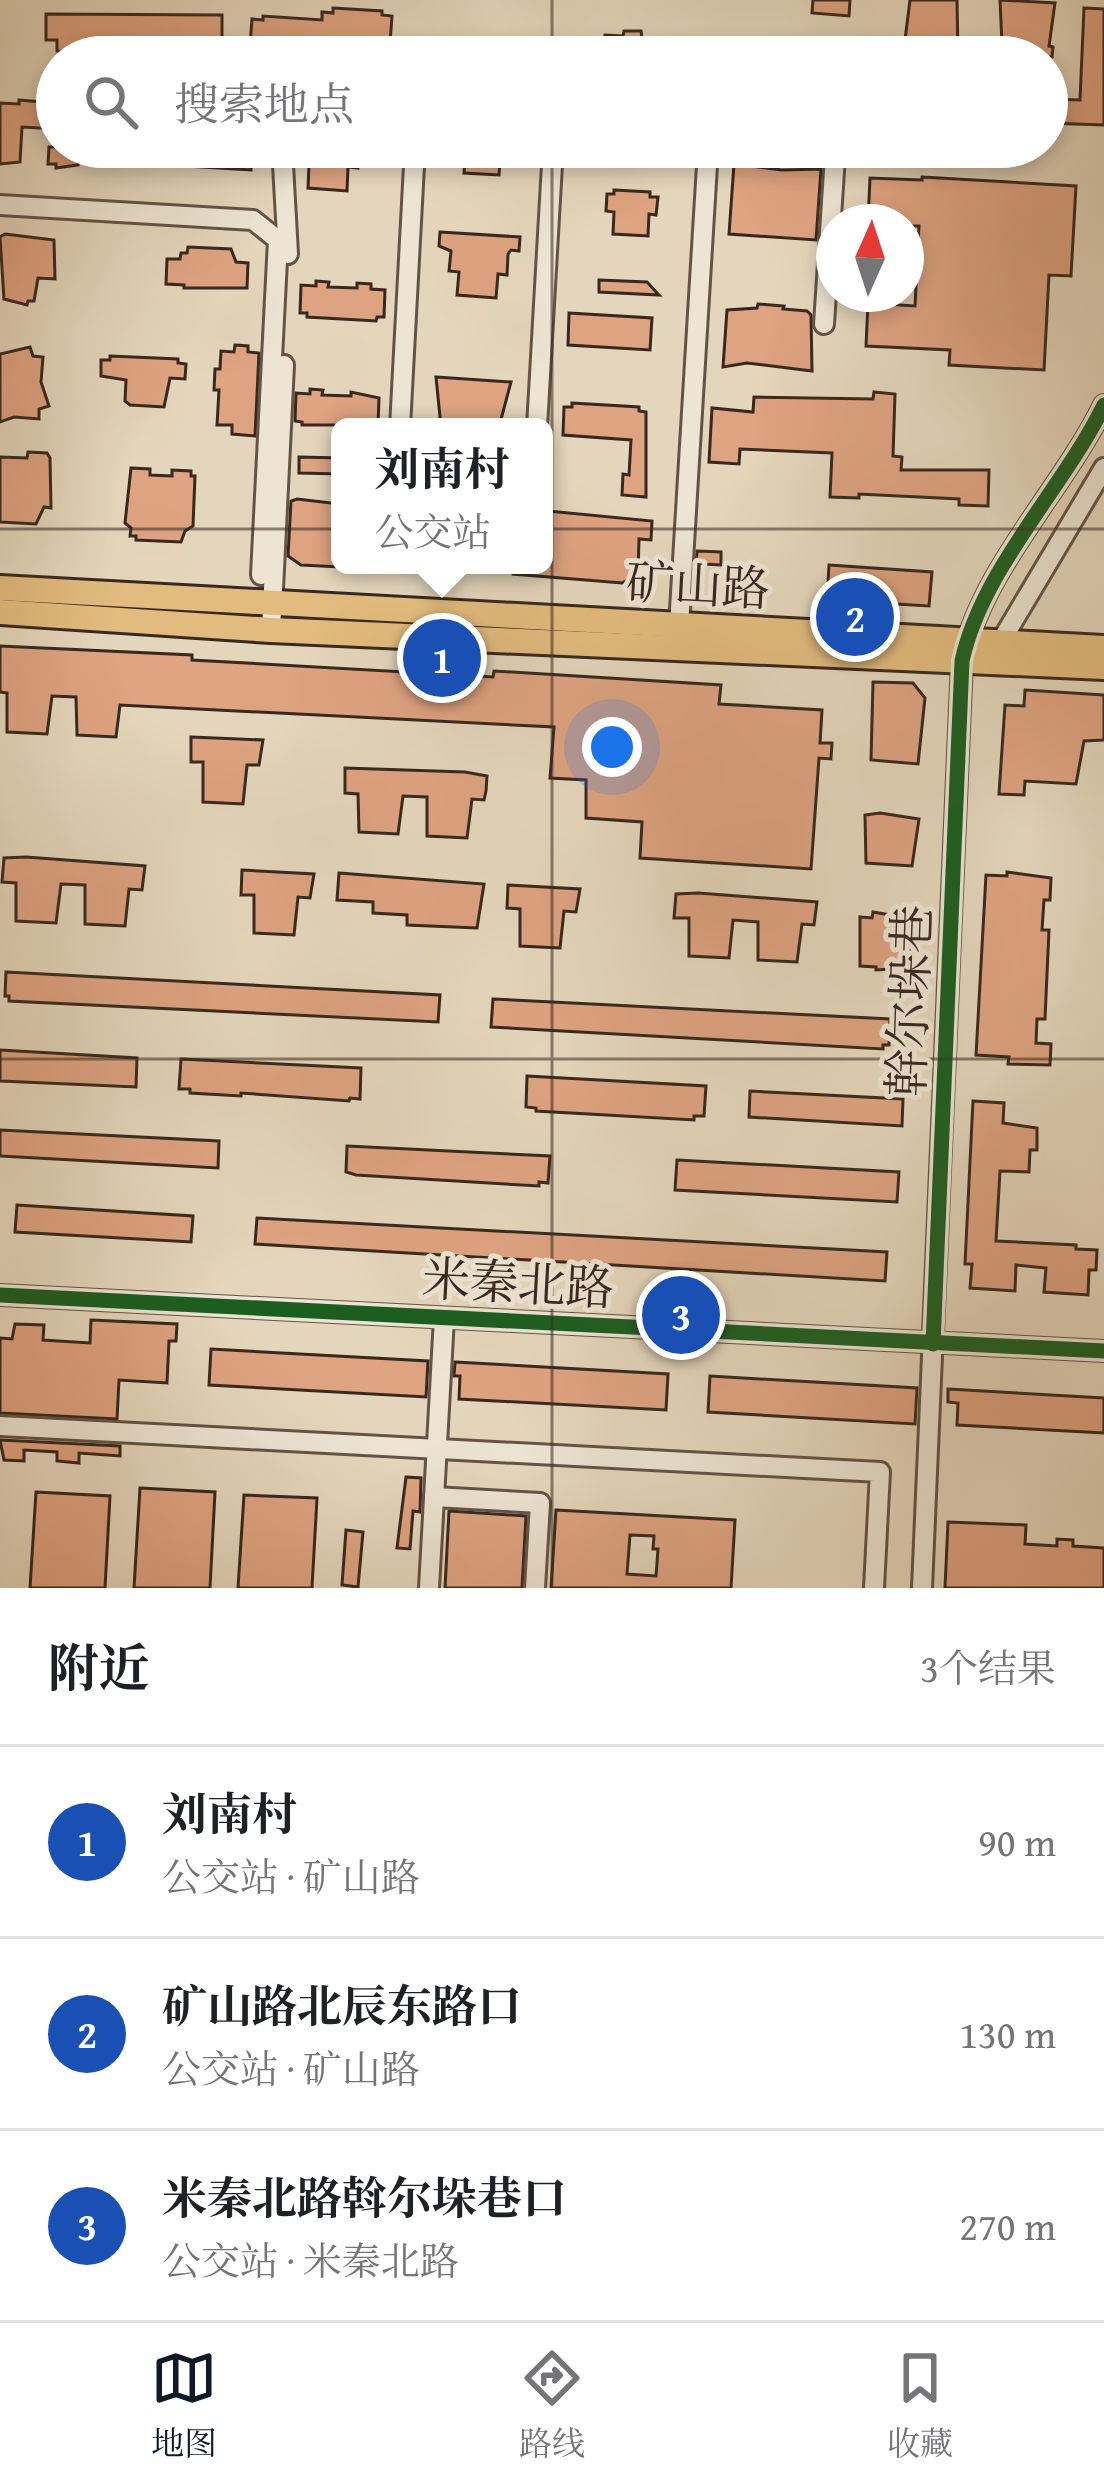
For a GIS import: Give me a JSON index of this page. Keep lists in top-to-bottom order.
{
  "streets": {
    "main road": ["矿山路"],
    "street": ["幹尔垛巷", "米秦北路"]
  },
  "crossings": [
    ["矿山路", "幹尔垛巷"],
    ["幹尔垛巷", "米秦北路"]
  ],
  "north": "top",
  "page": {
    "search": "搜索地点",
    "popup": ["刘南村", "公交站"],
    "pins": ["2", "1", "3"],
    "heading": ["附近", "3个结果"],
    "list": [
      {
        "mark": "1",
        "name": "刘南村",
        "note": "公交站 · 矿山路",
        "value": "90 m"
      },
      {
        "mark": "2",
        "name": "矿山路北辰东路口",
        "note": "公交站 · 矿山路",
        "value": "130 m"
      },
      {
        "mark": "3",
        "name": "米秦北路斡尔垛巷口",
        "note": "公交站 · 米秦北路",
        "value": "270 m"
      }
    ],
    "nav": ["地图", "路线", "收藏"]
  }
}
